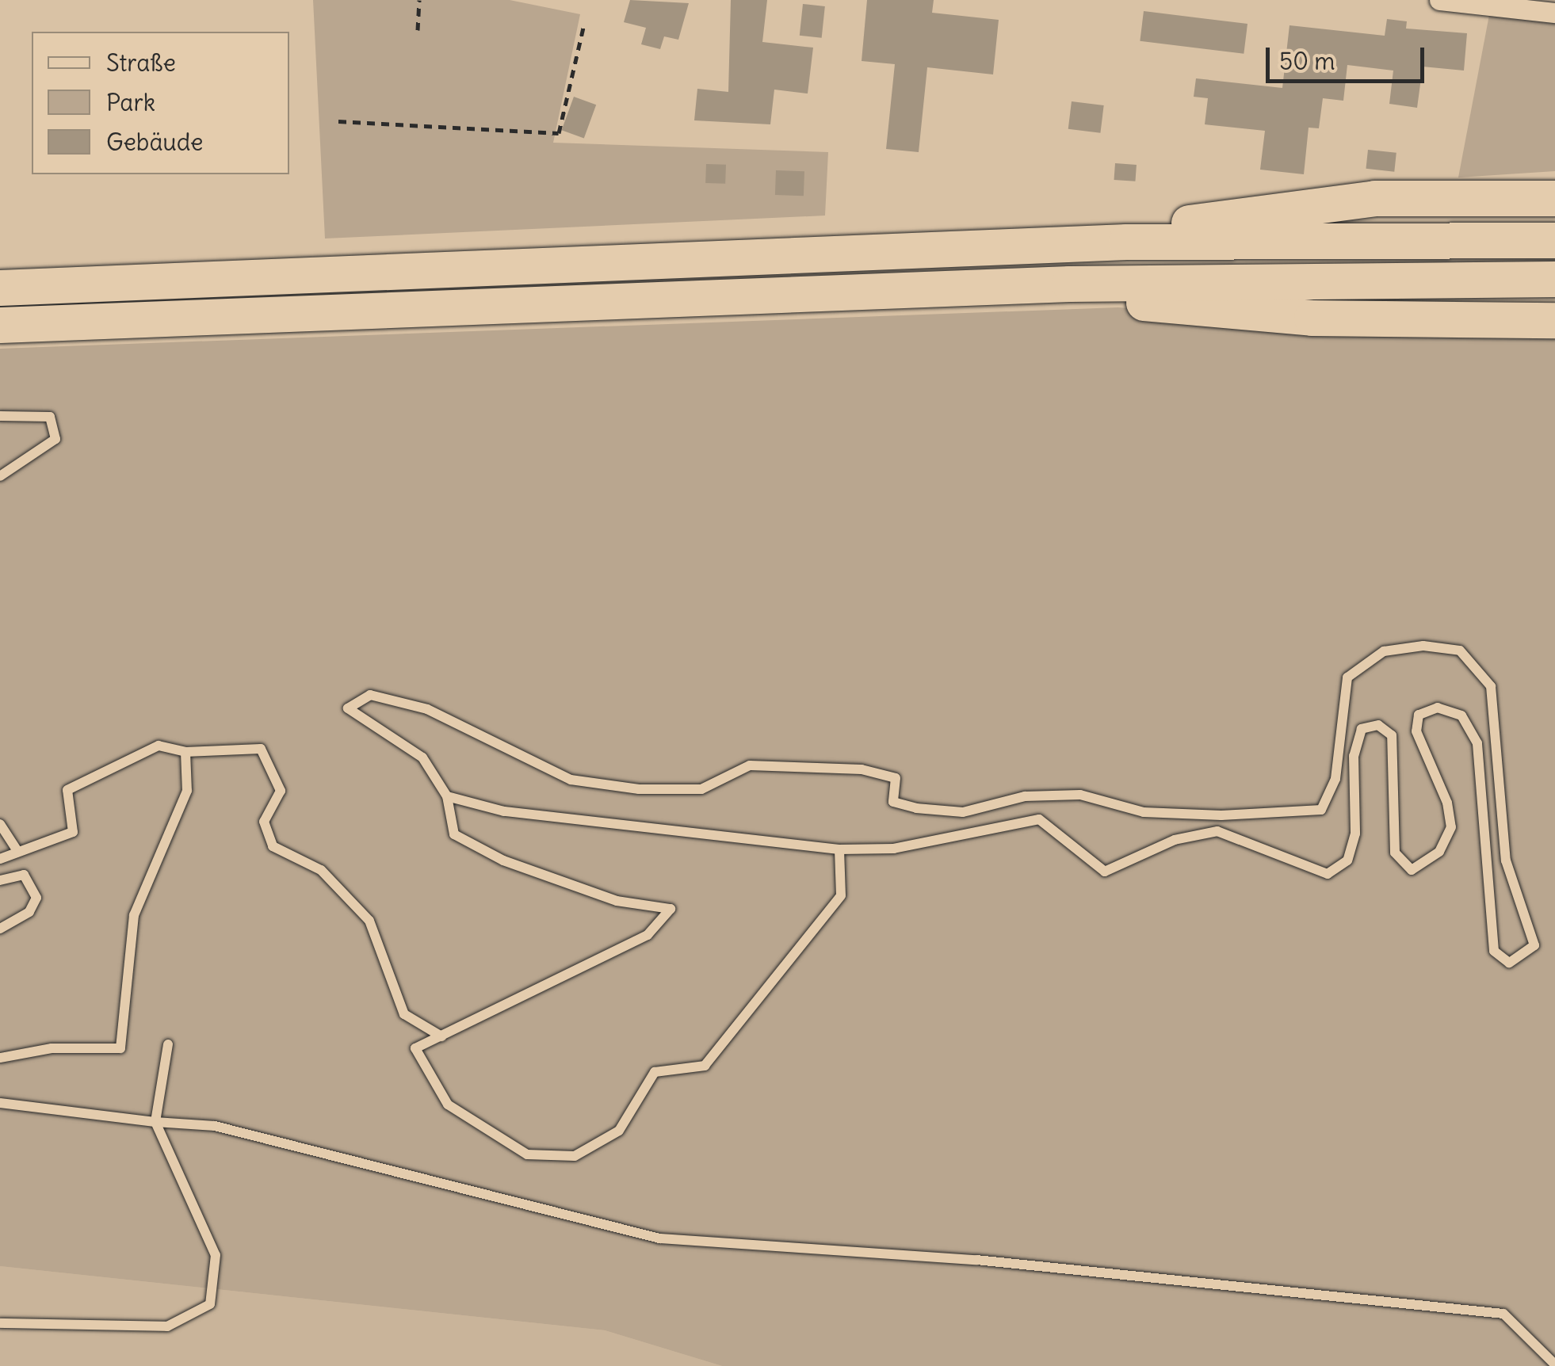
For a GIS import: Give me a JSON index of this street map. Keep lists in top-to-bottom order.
{
  "legend": ["Straße", "Park", "Gebäude"],
  "scale_bar": "50 m"
}
